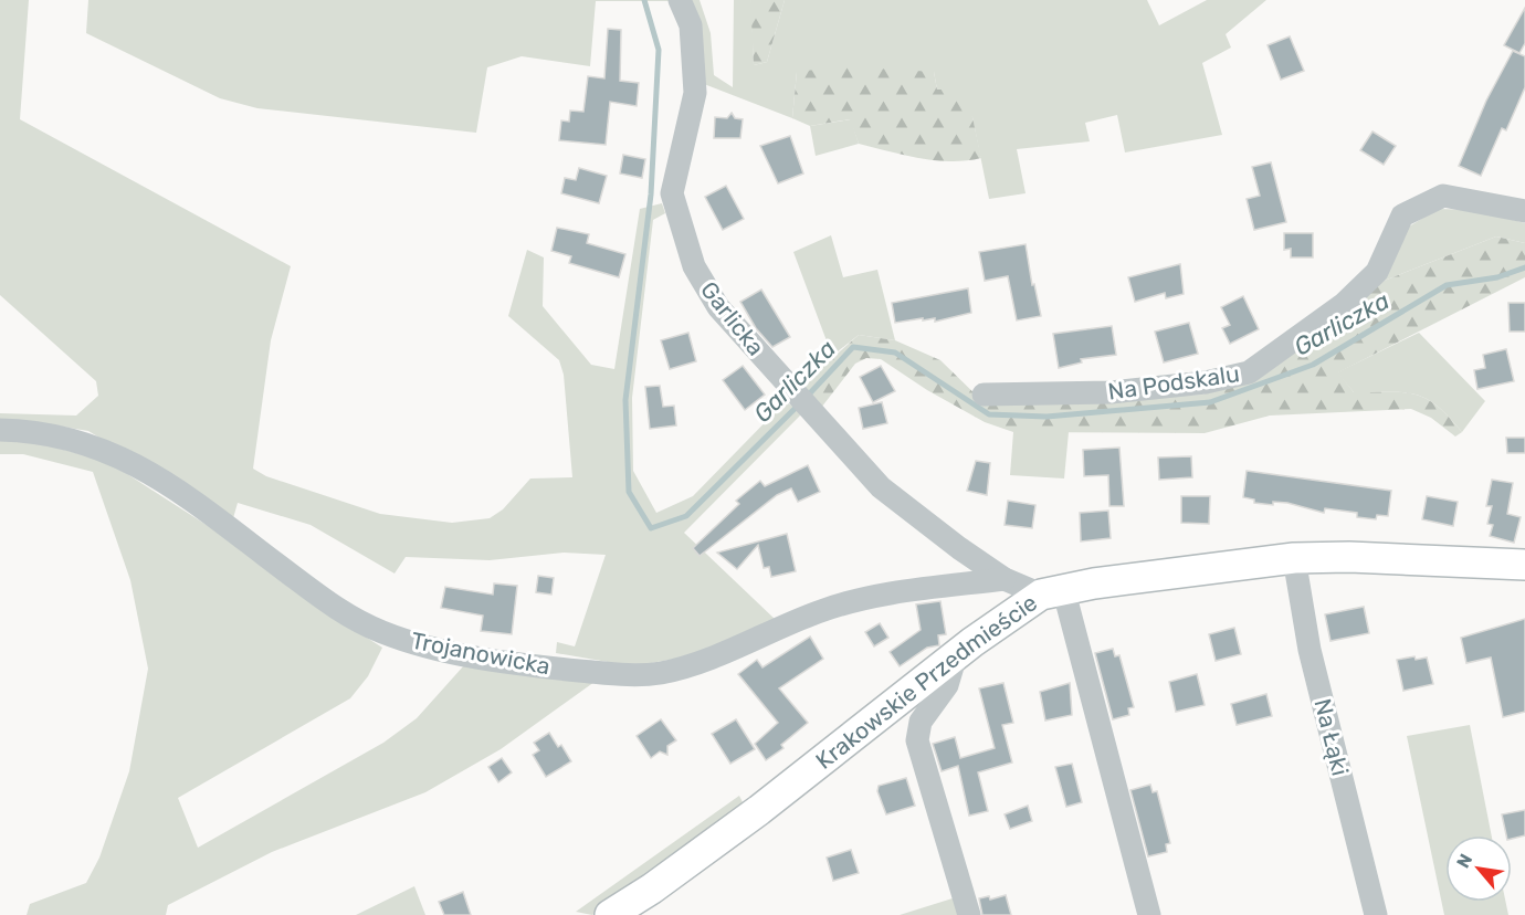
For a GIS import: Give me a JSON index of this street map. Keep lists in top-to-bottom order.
{
  "streets": {
    "main road": ["Krakowskie Przedmieście"],
    "street": [
      "Garlicka",
      "Na Podskalu",
      "Trojanowicka",
      "Na Łąki"
    ]
  },
  "crossings": [
    ["Garlicka", "Trojanowicka"],
    ["Garlicka", "Krakowskie Przedmieście"],
    ["Krakowskie Przedmieście", "Na Łąki"]
  ],
  "water": ["Garliczka"],
  "north": "top left"
}
